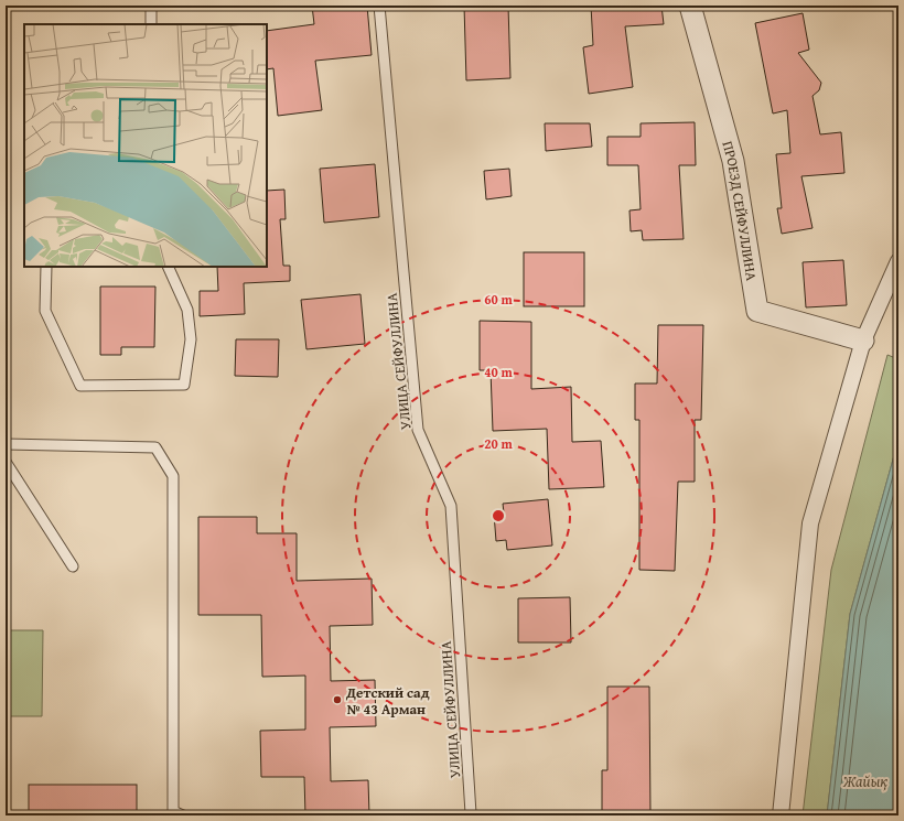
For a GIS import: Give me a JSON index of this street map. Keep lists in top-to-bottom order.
{
  "streets": {
    "street": ["ПРОЕЗД СЕЙФУЛЛИНА"],
    "lane": ["УЛИЦА СЕЙФУЛЛИНА"]
  },
  "water": ["Жайық"],
  "places": ["Детский сад № 43 Арман"],
  "rings": ["60 m", "40 m", "20 m"]
}
